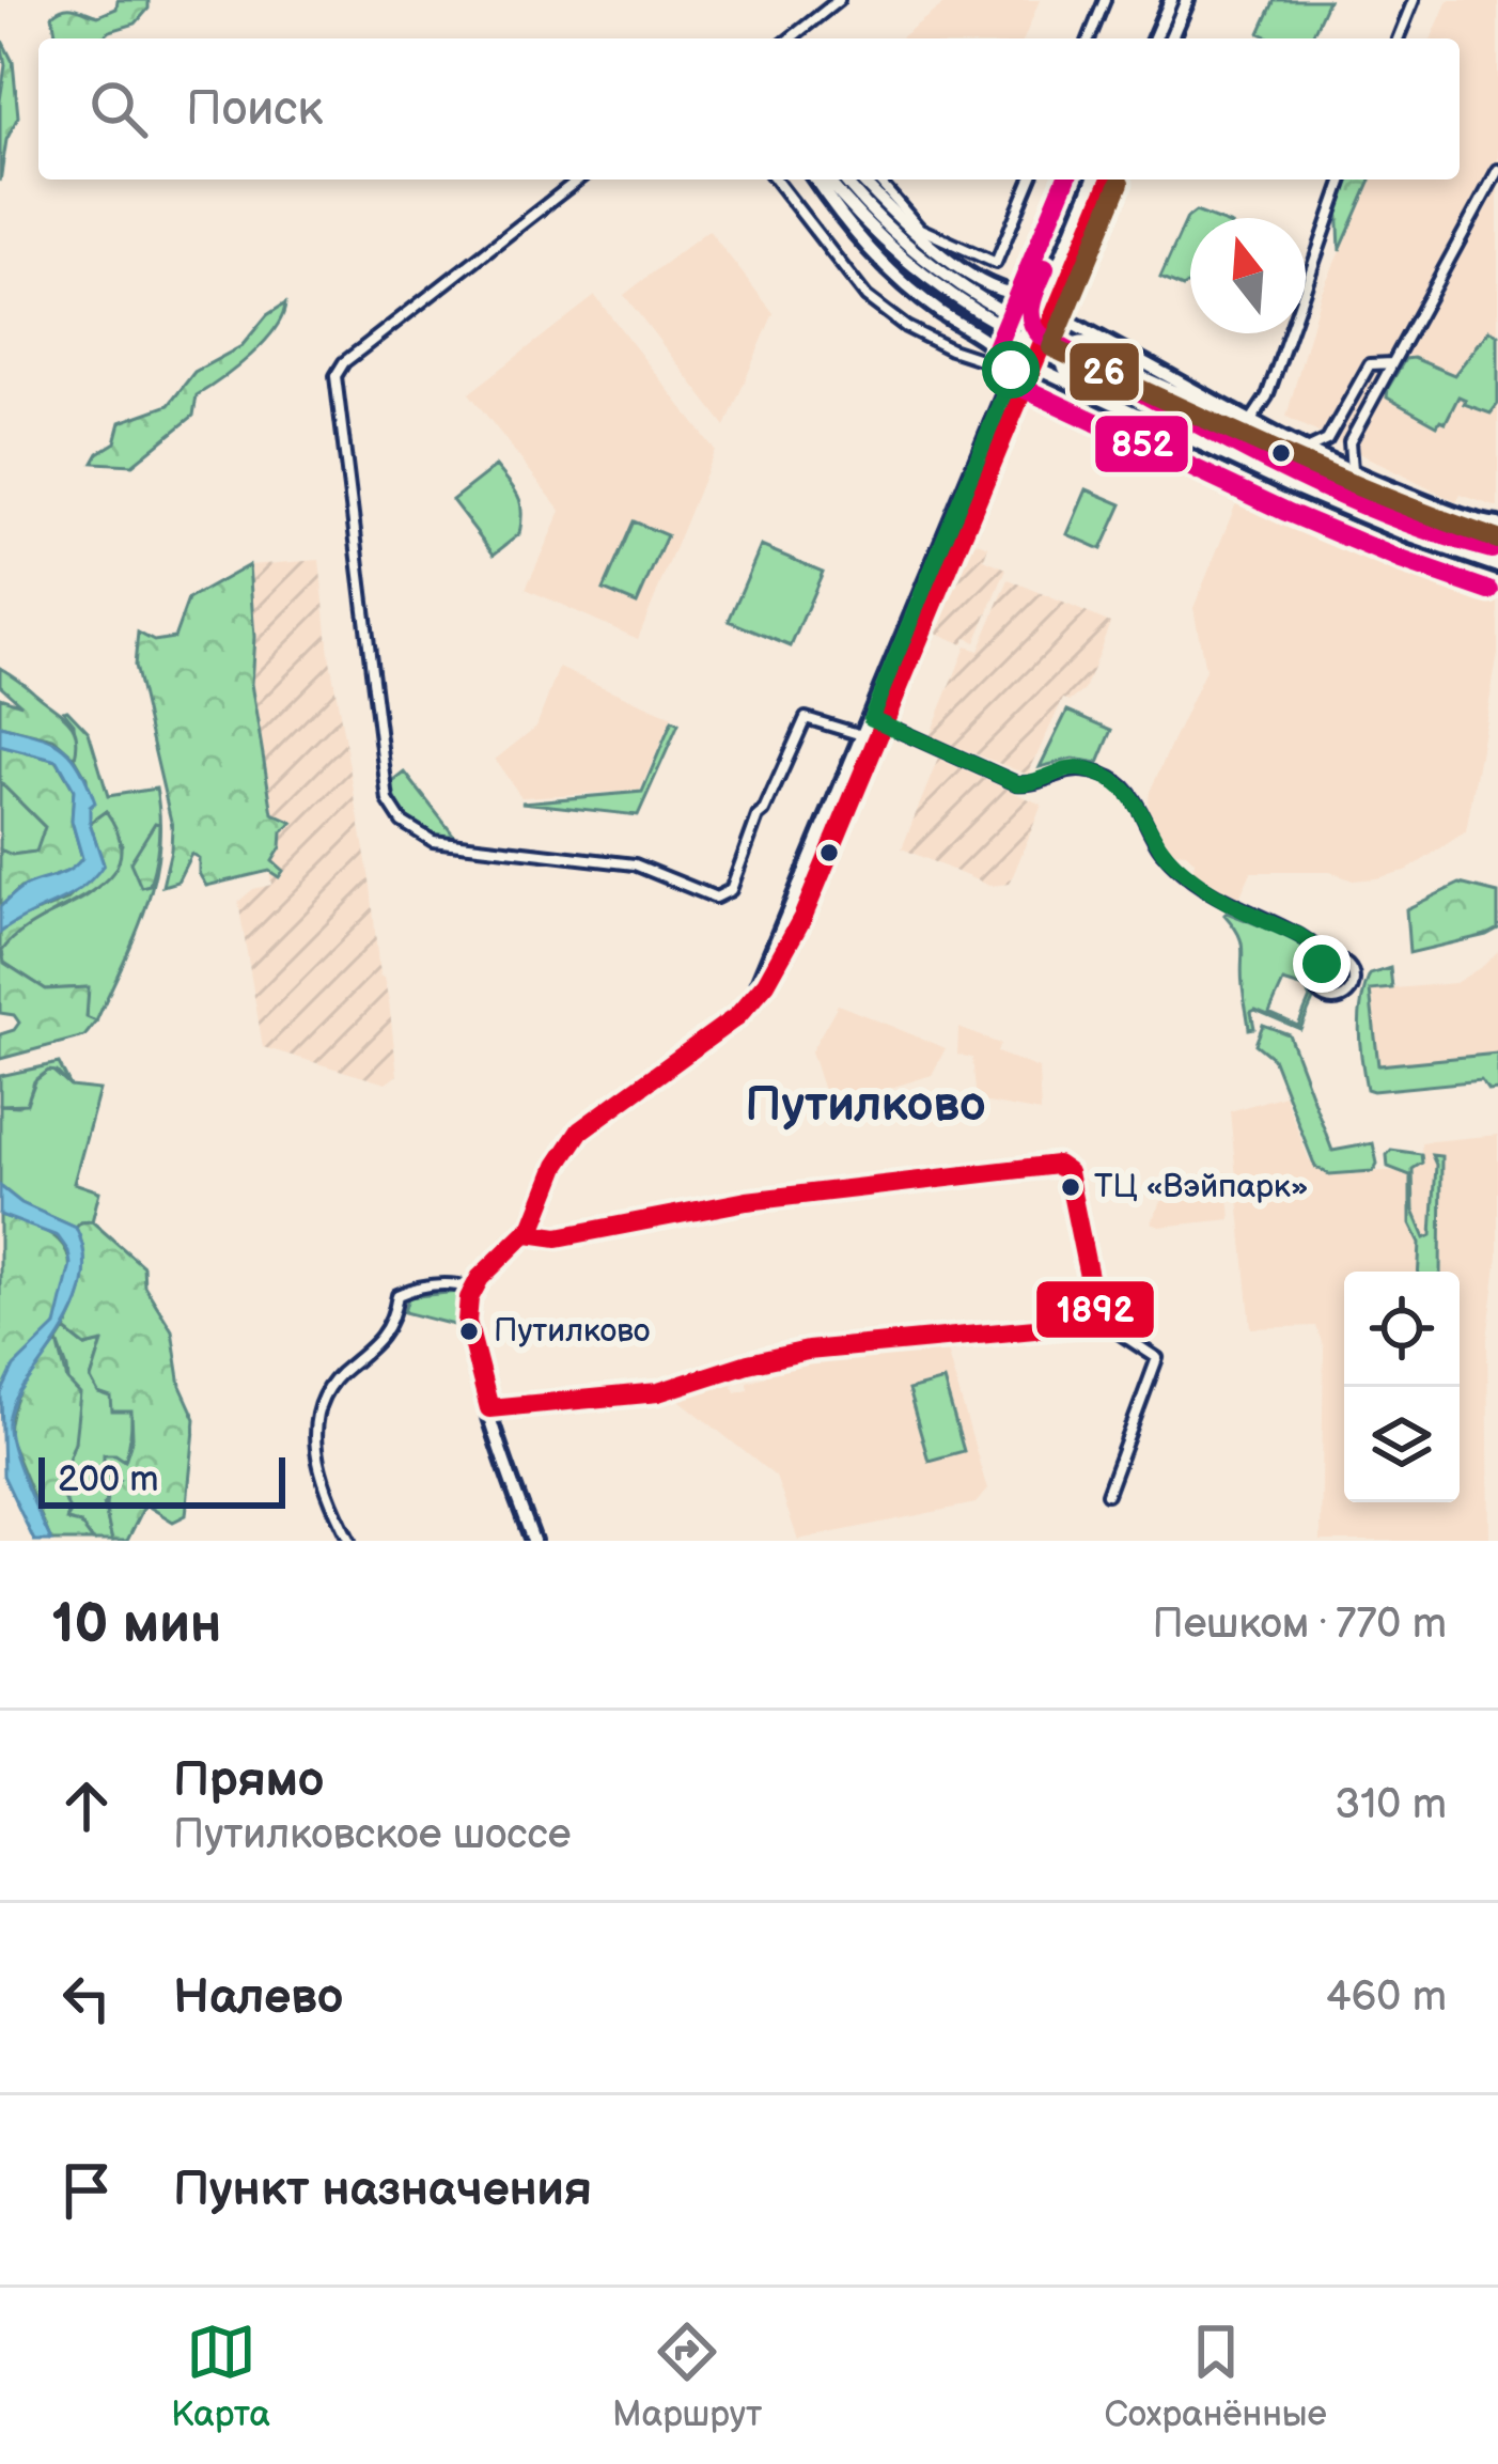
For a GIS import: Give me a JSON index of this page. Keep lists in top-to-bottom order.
{
  "districts": ["Путилково"],
  "places": ["ТЦ «Вэйпарк»", "Путилково"],
  "lines": ["transit line 1892", "transit line 852", "transit line 26"],
  "scale_bar": "200 m",
  "north": "top",
  "page": {
    "search": "Поиск",
    "scale": "200 m",
    "heading": ["10 мин", "Пешком · 770 m"],
    "list": [
      ["Прямо", "Путилковское шоссе", "310 m"],
      ["Налево", "460 m"],
      "Пункт назначения"
    ],
    "nav": ["Карта", "Маршрут", "Сохранённые"]
  }
}
